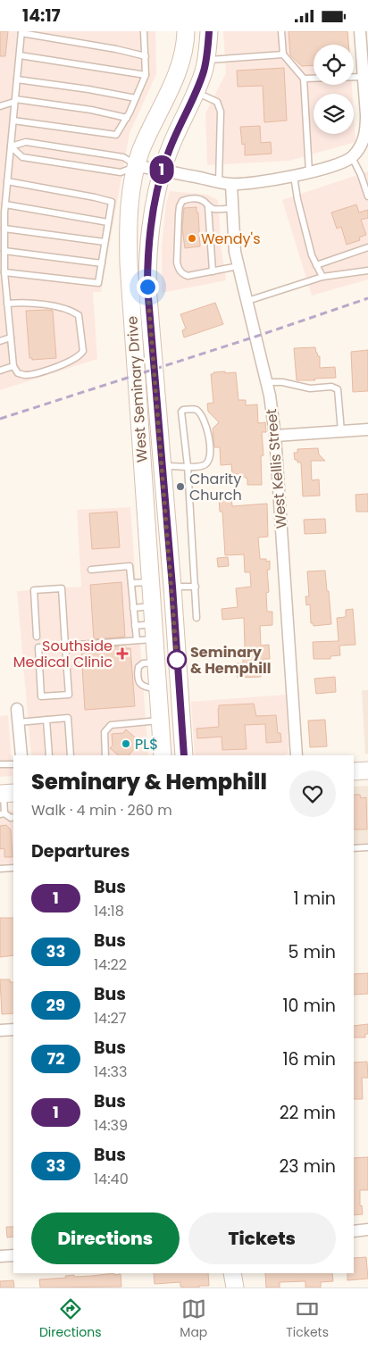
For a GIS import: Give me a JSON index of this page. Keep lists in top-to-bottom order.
{
  "streets": {
    "main road": ["West Seminary Drive"],
    "street": ["West Kellis Street"]
  },
  "places": {
    "other": [
      "Wendy's",
      "Charity Church",
      "Seminary & Hemphill",
      "PL$"
    ],
    "health": ["Southside Medical Clinic"]
  },
  "lines": ["bus line 1"],
  "page": {
    "status": "14:17",
    "on_map": "1",
    "heading": [
      ["Seminary & Hemphill", "Walk · 4 min · 260 m"],
      "Departures"
    ],
    "list": [
      {
        "mark": "1",
        "name": "Bus",
        "note": "14:18",
        "value": "1 min"
      },
      {
        "mark": "33",
        "name": "Bus",
        "note": "14:22",
        "value": "5 min"
      },
      {
        "mark": "29",
        "name": "Bus",
        "note": "14:27",
        "value": "10 min"
      },
      {
        "mark": "72",
        "name": "Bus",
        "note": "14:33",
        "value": "16 min"
      },
      {
        "mark": "1",
        "name": "Bus",
        "note": "14:39",
        "value": "22 min"
      },
      {
        "mark": "33",
        "name": "Bus",
        "note": "14:40",
        "value": "23 min"
      }
    ],
    "buttons": ["Directions", "Tickets"],
    "tabs": ["Directions", "Map", "Tickets"]
  }
}
